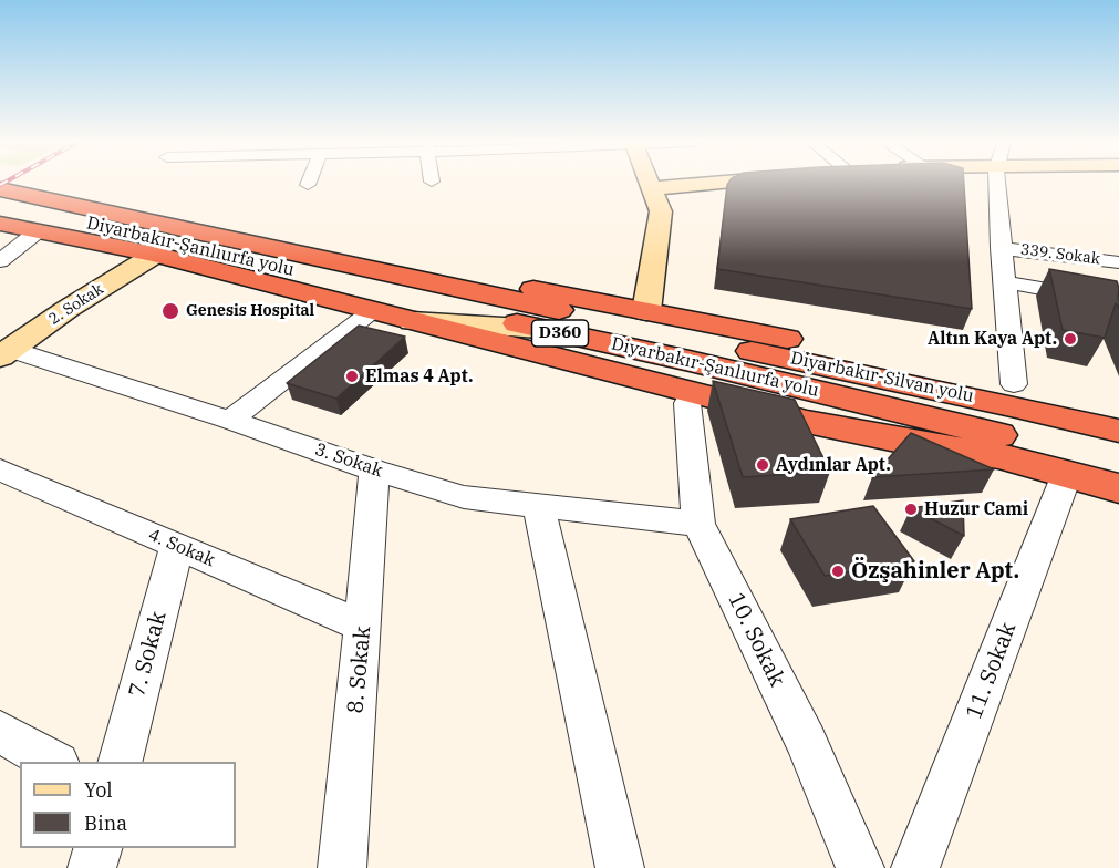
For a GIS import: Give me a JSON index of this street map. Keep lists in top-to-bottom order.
{
  "streets": {
    "highway": ["Diyarbakır-Şanlıurfa yolu", "D360", "Diyarbakır-Silvan yolu"],
    "street": [
      "339. Sokak",
      "2. Sokak",
      "3. Sokak",
      "4. Sokak",
      "10. Sokak",
      "7. Sokak",
      "8. Sokak",
      "11. Sokak"
    ]
  },
  "crossings": [
    ["2. Sokak", "3. Sokak"],
    ["D360", "Diyarbakır-Silvan yolu"],
    ["3. Sokak", "10. Sokak"],
    ["3. Sokak", "8. Sokak"],
    ["4. Sokak", "7. Sokak"],
    ["4. Sokak", "8. Sokak"]
  ],
  "places": [
    "Genesis Hospital",
    "Altın Kaya Apt.",
    "Elmas 4 Apt.",
    "Aydınlar Apt.",
    "Huzur Cami",
    "Özşahinler Apt."
  ],
  "legend": ["Yol", "Bina"]
}
